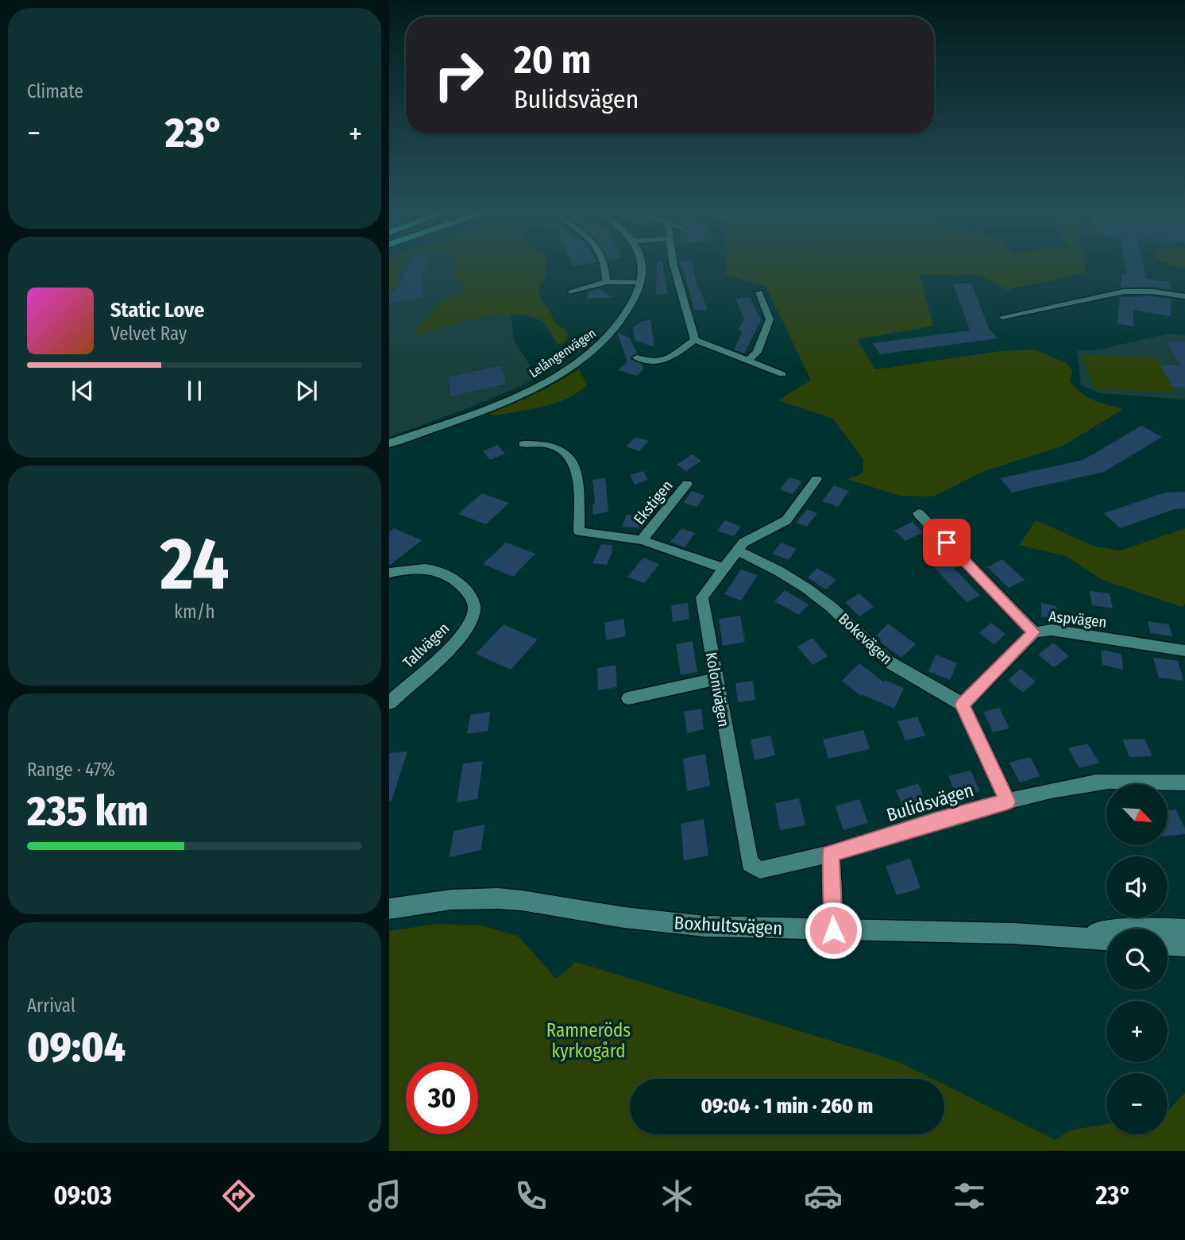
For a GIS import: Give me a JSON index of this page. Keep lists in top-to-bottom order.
{
  "streets": {
    "street": [
      "Lelångenvägen",
      "Ekstigen",
      "Aspvägen",
      "Bokevägen",
      "Tallvägen",
      "Kolonivägen",
      "Bulidsvägen",
      "Boxhultsvägen"
    ]
  },
  "crossings": [
    ["Aspvägen", "Bokevägen"],
    ["Bokevägen", "Kolonivägen"],
    ["Kolonivägen", "Bulidsvägen"]
  ],
  "parks": ["Ramneröds kyrkogård"],
  "north": "bottom right",
  "page": {
    "tile": [
      "Climate",
      ["24", "km/h"],
      ["Range · 47%", "235 km"],
      ["Arrival", "09:04"]
    ],
    "turn": ["20 m", "Bulidsvägen"],
    "heat": ["−", "23°", "+"],
    "song": ["Static Love", "Velvet Ray"],
    "map_buttons": ["+", "−"],
    "limit": "30",
    "trip": "09:04 · 1 min · 260 m",
    "tabs": ["09:03", "23°"]
  }
}
